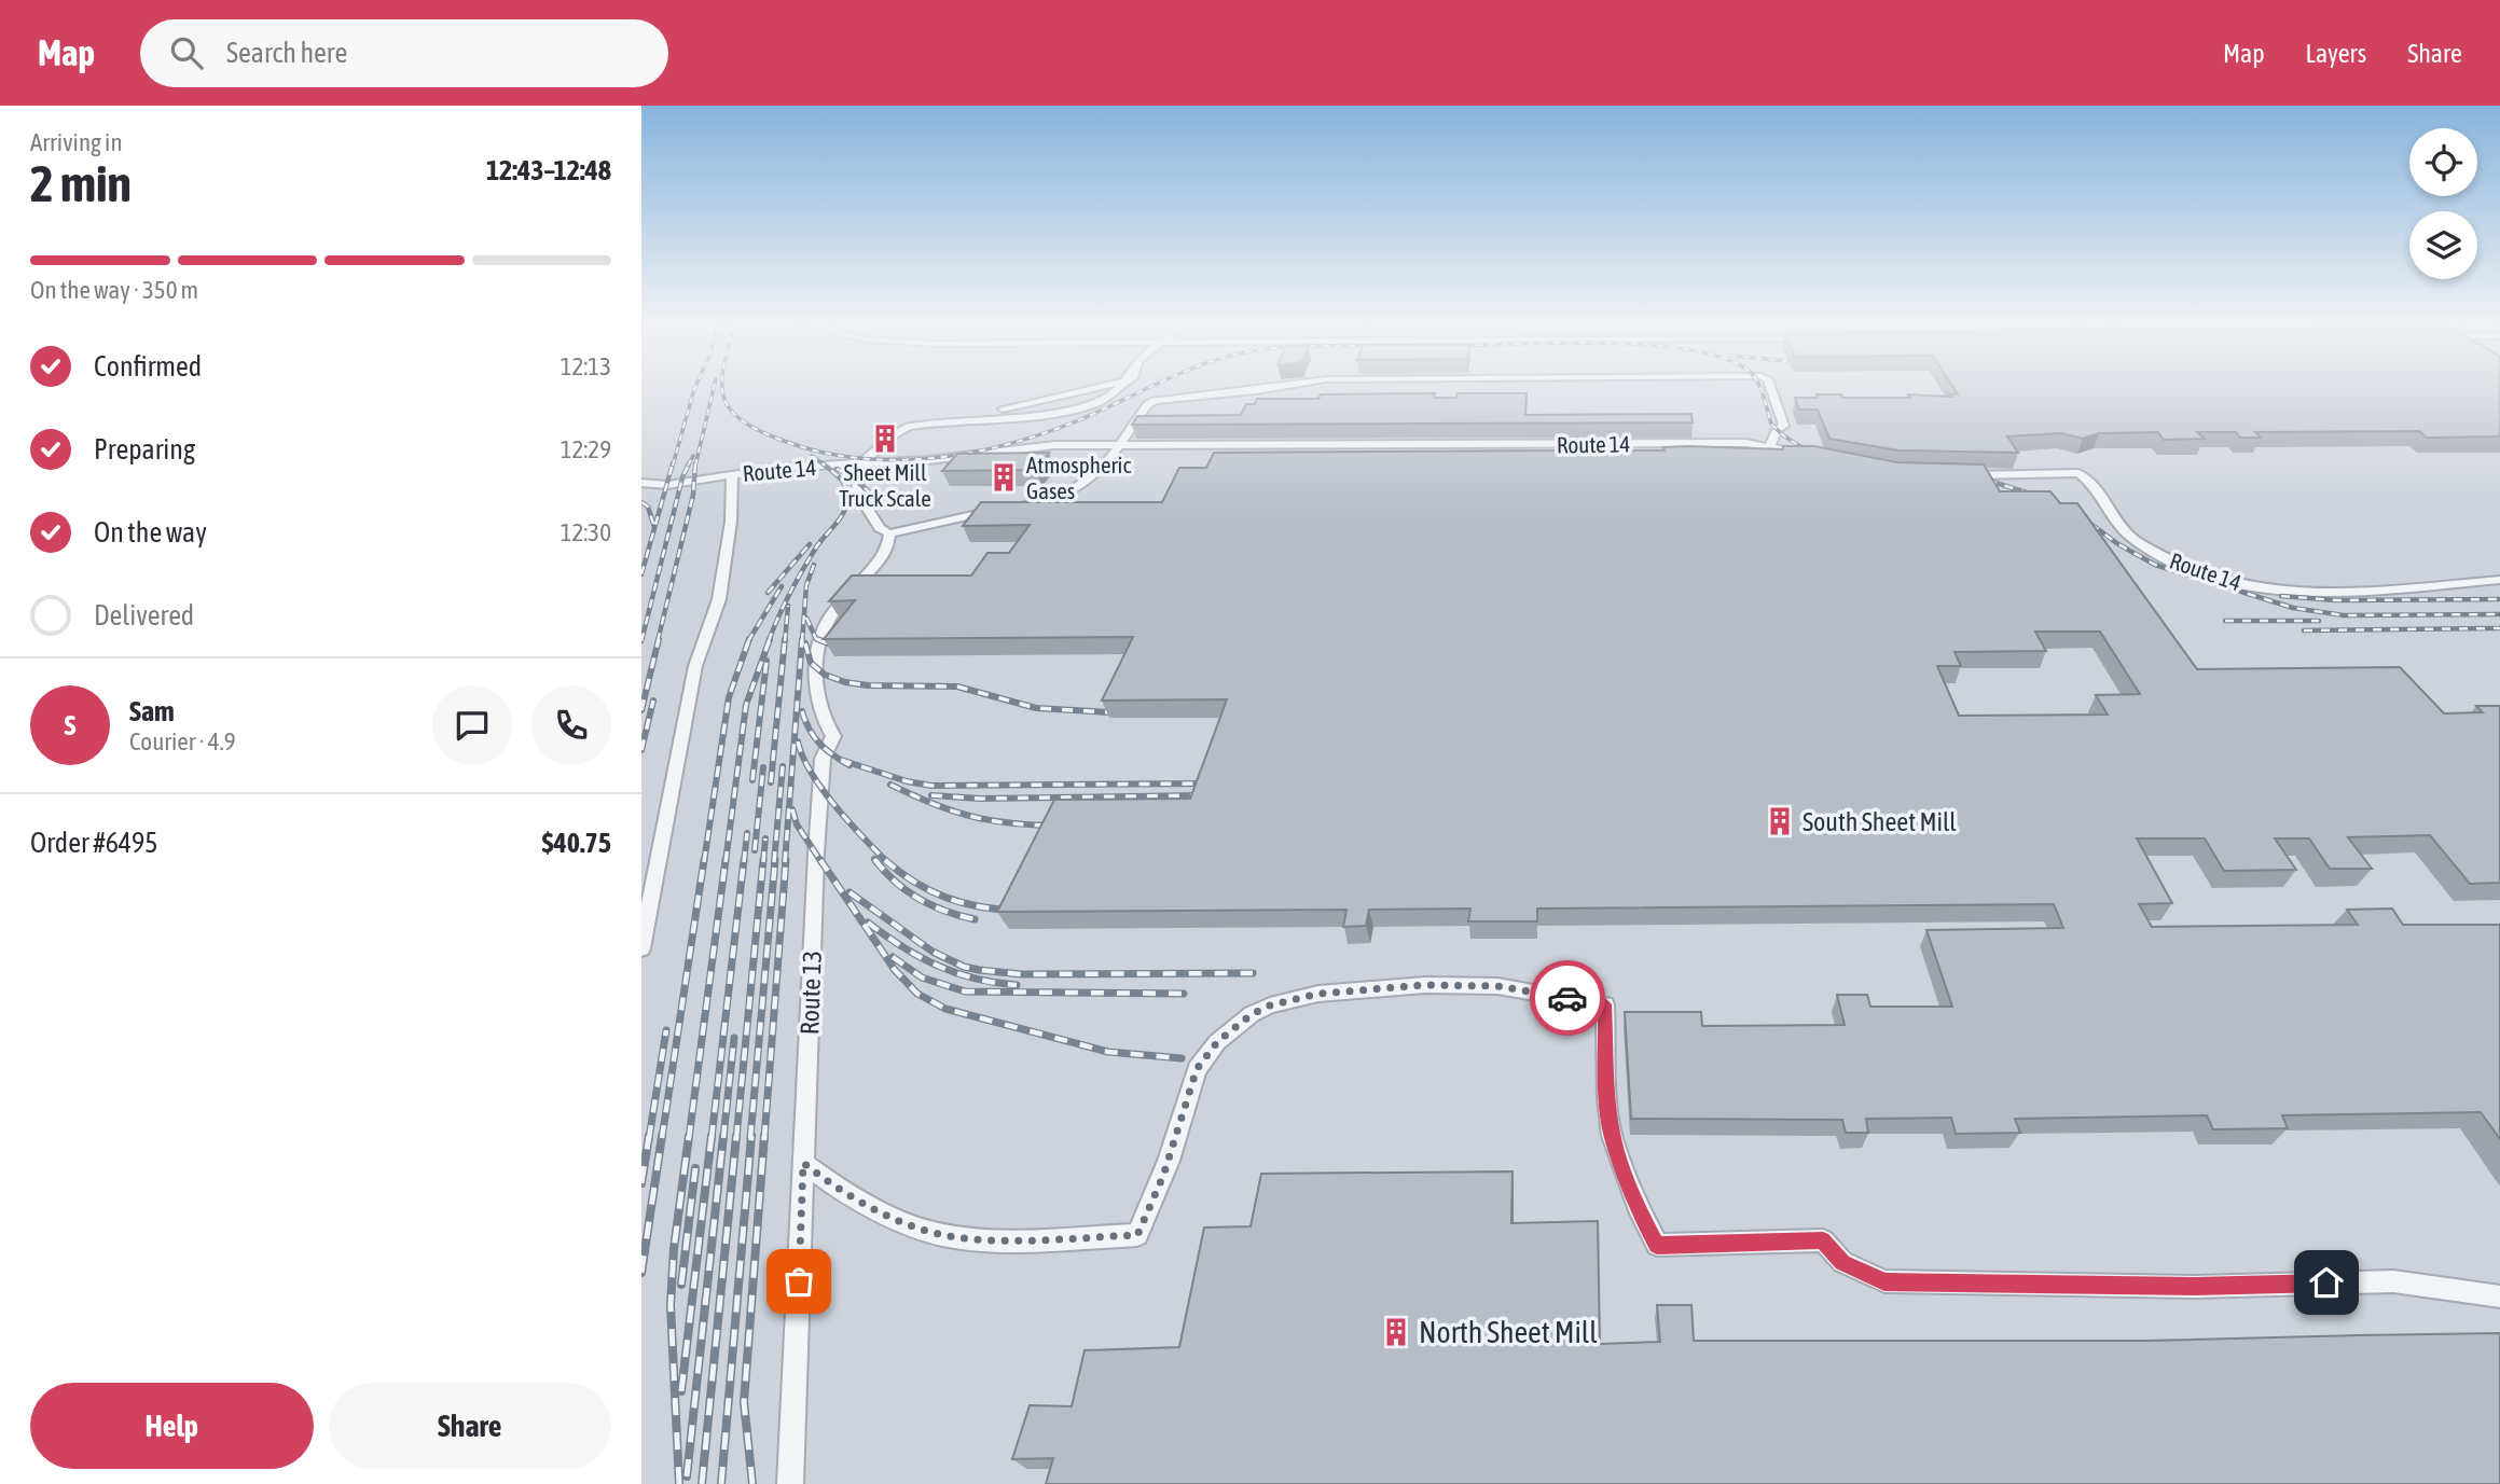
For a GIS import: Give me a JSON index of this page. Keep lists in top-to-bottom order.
{
  "streets": {
    "street": ["Route 14", "Route 13"]
  },
  "places": {
    "building": [
      "Sheet Mill Truck Scale",
      "Atmospheric Gases",
      "South Sheet Mill",
      "North Sheet Mill"
    ]
  },
  "page": {
    "header": "Map",
    "search": "Search here",
    "nav": ["Map", "Layers", "Share"],
    "heading": ["2 min", "Arriving in", "12:43–12:48"],
    "panel": [
      "Sam",
      "Courier · 4.9",
      "Order #6495",
      "$40.75"
    ],
    "bar": "On the way · 350 m",
    "list": [
      ["Confirmed", "12:13"],
      ["Preparing", "12:29"],
      ["On the way", "12:30"],
      "Delivered"
    ],
    "round": "S",
    "buttons": ["Help", "Share"]
  }
}
